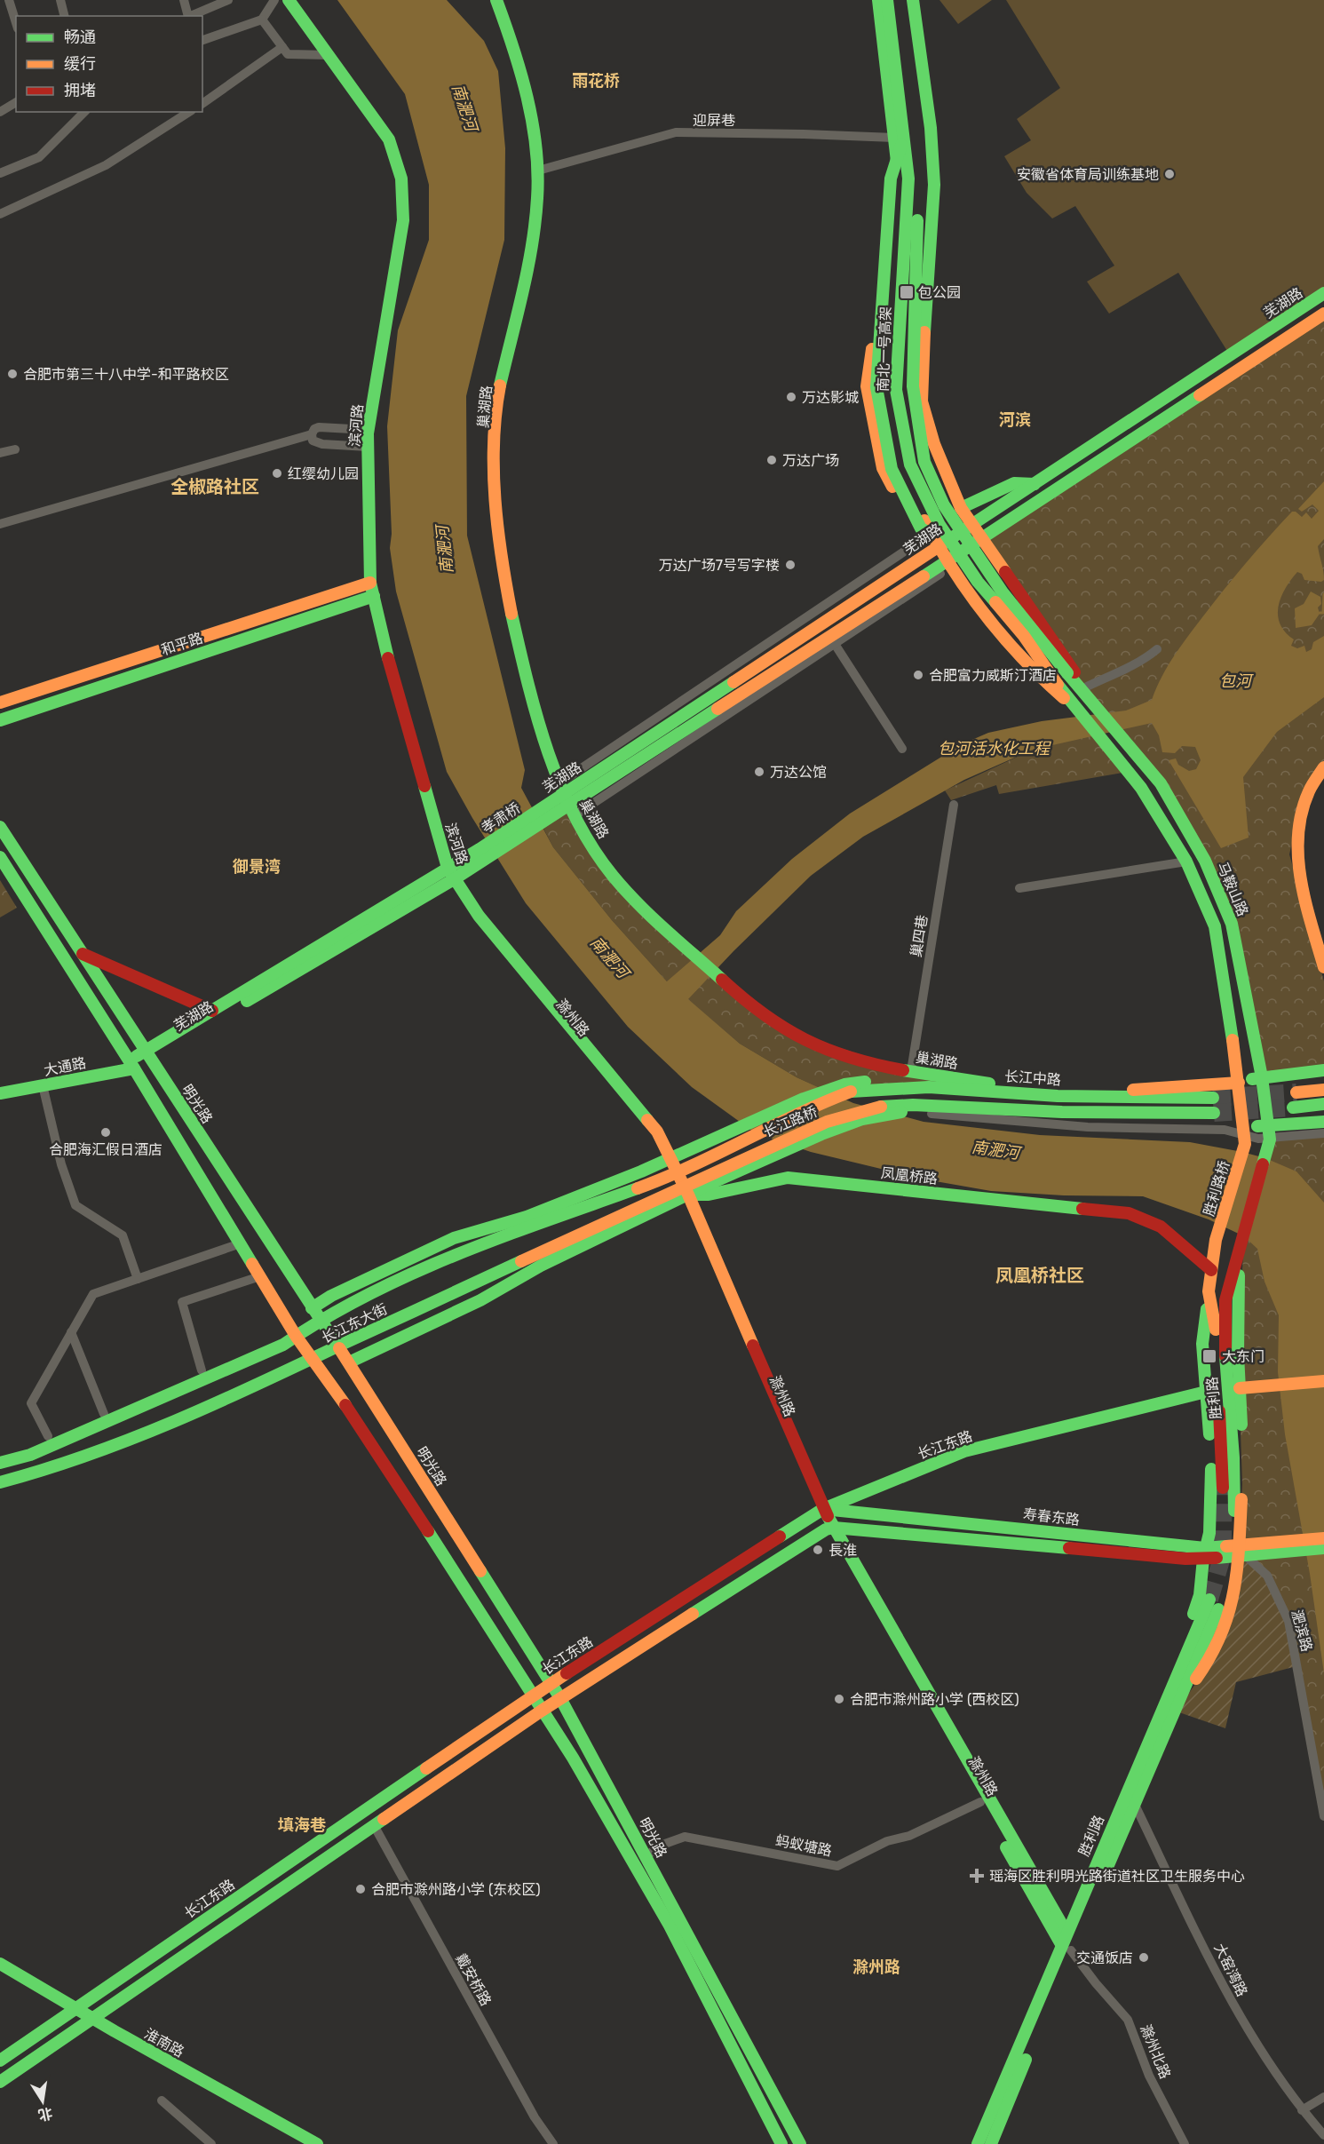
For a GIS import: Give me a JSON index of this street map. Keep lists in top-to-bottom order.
{
  "streets": {
    "main road": [
      "芜湖路",
      "南北一号高架",
      "巢湖路",
      "滨河路",
      "和平路",
      "孝肃桥",
      "马鞍山路",
      "滁州路",
      "大通路",
      "长江中路",
      "明光路",
      "长江路桥",
      "凤凰桥路",
      "胜利路桥",
      "长江东大街",
      "胜利路",
      "长江东路",
      "寿春东路",
      "淮南路"
    ],
    "street": [
      "迎屏巷",
      "巢四巷",
      "淝滨路",
      "蚂蚁塘路",
      "大窑湾路",
      "戴安桥路",
      "滁州北路"
    ]
  },
  "crossings": [
    ["迎屏巷", "南北一号高架"],
    ["迎屏巷", "巢湖路"],
    ["芜湖路", "巢湖路"],
    ["芜湖路", "滨河路"],
    ["芜湖路", "孝肃桥"],
    ["芜湖路", "滁州路"],
    ["芜湖路", "大通路"],
    ["芜湖路", "明光路"],
    ["南北一号高架", "马鞍山路"],
    ["巢湖路", "马鞍山路"],
    ["巢湖路", "巢四巷"],
    ["滨河路", "和平路"],
    ["滨河路", "滁州路"],
    ["马鞍山路", "胜利路"],
    ["滁州路", "凤凰桥路"],
    ["滁州路", "长江东大街"],
    ["滁州路", "胜利路"],
    ["滁州路", "长江东路"],
    ["滁州路", "寿春东路"],
    ["滁州路", "蚂蚁塘路"],
    ["滁州路", "滁州北路"],
    ["大通路", "明光路"],
    ["长江中路", "长江路桥"],
    ["明光路", "长江东大街"],
    ["明光路", "长江东路"],
    ["明光路", "蚂蚁塘路"],
    ["长江路桥", "长江东大街"],
    ["凤凰桥路", "长江东大街"],
    ["凤凰桥路", "胜利路"],
    ["胜利路桥", "胜利路"],
    ["胜利路", "大窑湾路"],
    ["胜利路", "滁州北路"],
    ["长江东路", "寿春东路"],
    ["长江东路", "淮南路"],
    ["寿春东路", "淝滨路"]
  ],
  "districts": [
    "雨花桥",
    "河滨",
    "全椒路社区",
    "御景湾",
    "凤凰桥社区",
    "填海巷",
    "滁州路"
  ],
  "water": ["南淝河", "包河", "包河活水化工程"],
  "places": {
    "other": [
      "安徽省体育局训练基地",
      "合肥市第三十八中学-和平路校区",
      "万达影城",
      "万达广场",
      "红缨幼儿园",
      "万达广场7号写字楼",
      "合肥富力威斯汀酒店",
      "万达公馆",
      "合肥海汇假日酒店",
      "長淮",
      "合肥市滁州路小学 (西校区)",
      "合肥市滁州路小学 (东校区)",
      "交通饭店"
    ],
    "transit": ["包公园", "大东门"],
    "health": ["瑶海区胜利明光路街道社区卫生服务中心"]
  },
  "legend": ["畅通", "缓行", "拥堵"],
  "north": "bottom"
}
